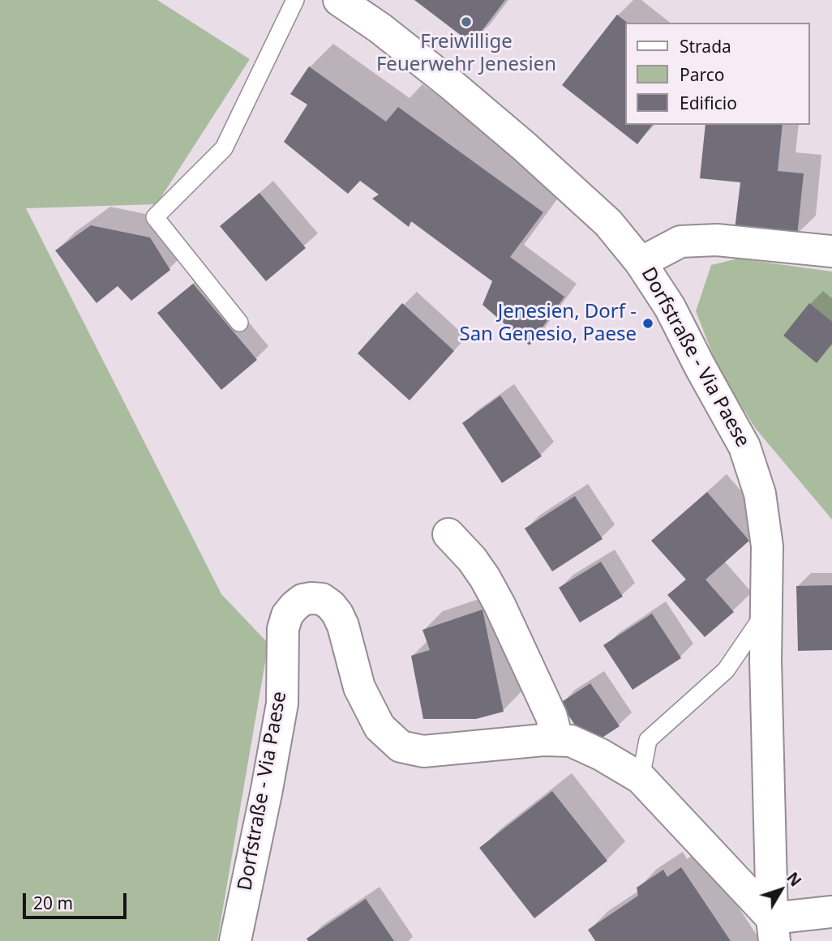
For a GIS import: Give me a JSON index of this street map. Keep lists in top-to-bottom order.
{
  "streets": {
    "street": ["Dorfstraße - Via Paese"]
  },
  "places": ["Freiwillige Feuerwehr Jenesien", "Jenesien, Dorf - San Genesio, Paese"],
  "legend": ["Strada", "Parco", "Edificio"],
  "scale_bar": "20 m",
  "north": "top right"
}
